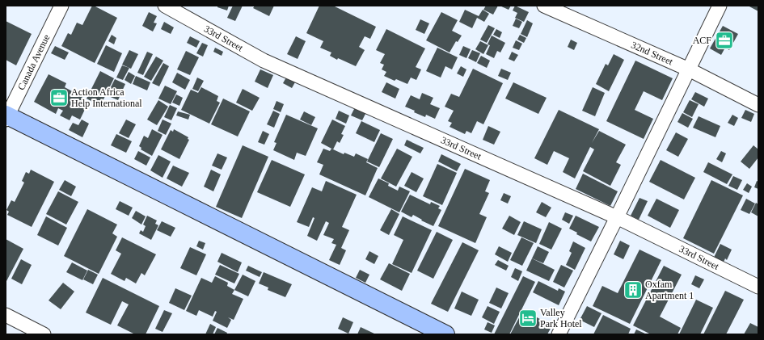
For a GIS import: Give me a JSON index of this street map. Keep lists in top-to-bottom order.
{
  "streets": {
    "street": ["33rd Street", "32nd Street", "Canada Avenue"]
  },
  "places": {
    "office": ["ACF", "Action Africa Help International"],
    "building": ["Oxfam Apartment 1"],
    "hotel": ["Valley Park Hotel"]
  }
}
